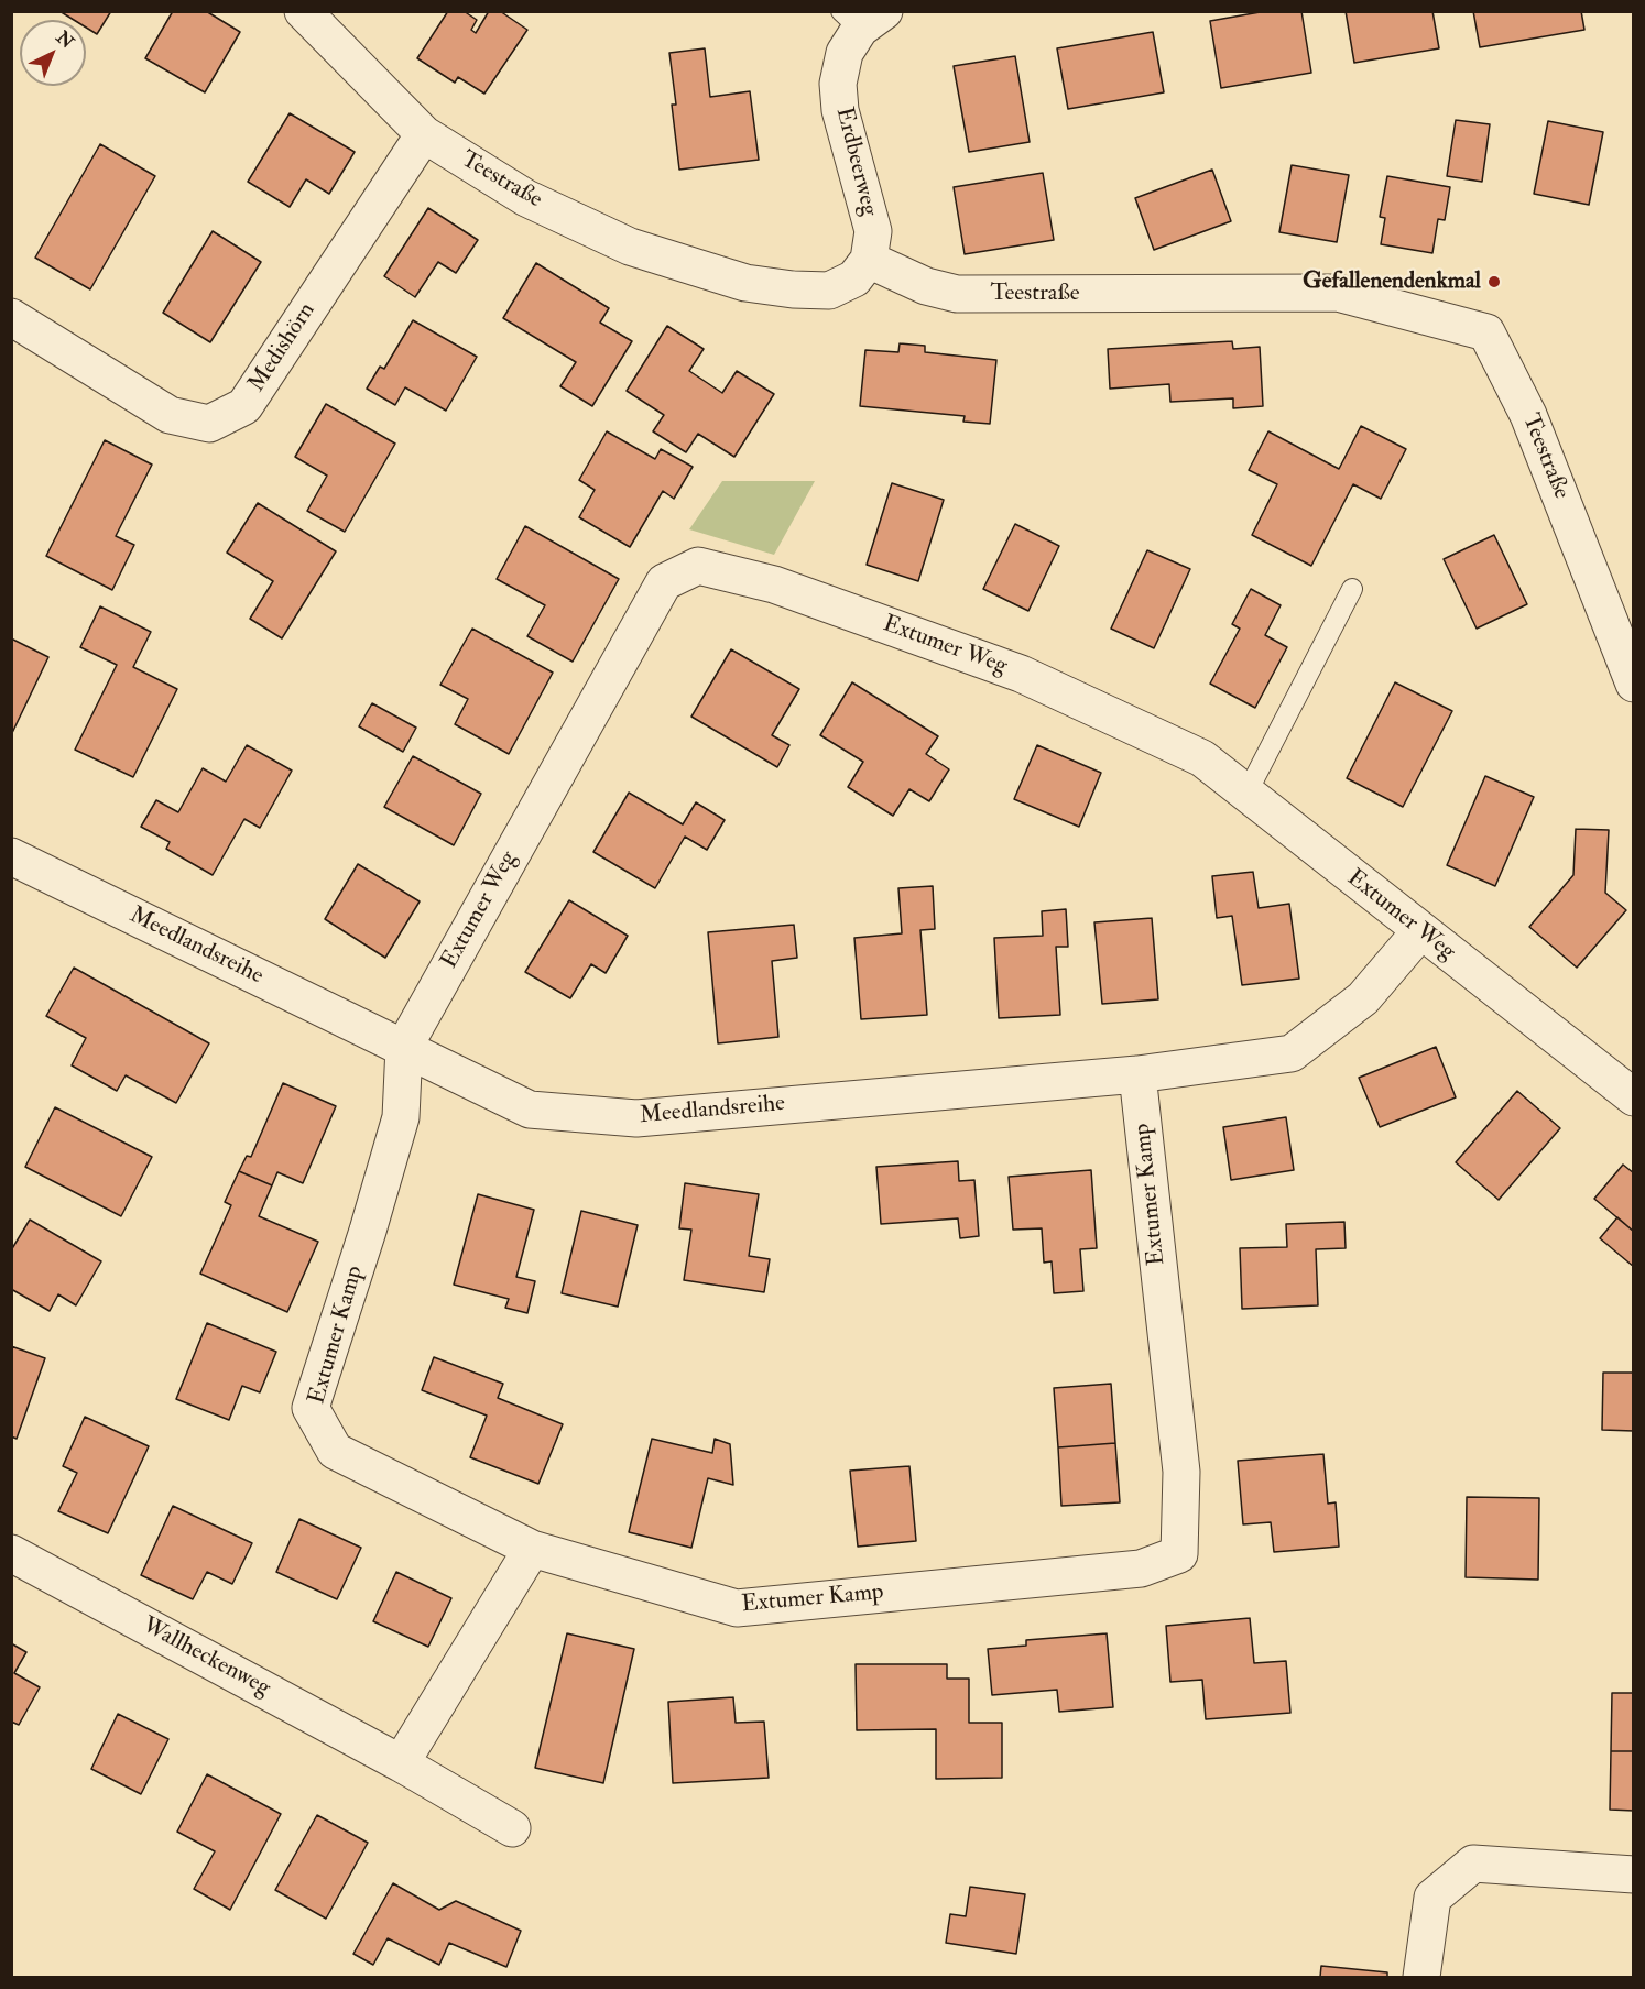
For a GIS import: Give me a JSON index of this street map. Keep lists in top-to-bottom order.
{
  "streets": {
    "street": [
      "Erdbeerweg",
      "Teestraße",
      "Medishörn",
      "Extumer Weg",
      "Meedlandsreihe",
      "Extumer Kamp",
      "Wallheckenweg"
    ]
  },
  "crossings": [
    ["Erdbeerweg", "Teestraße"],
    ["Teestraße", "Medishörn"],
    ["Extumer Weg", "Meedlandsreihe"],
    ["Extumer Weg", "Extumer Kamp"],
    ["Meedlandsreihe", "Extumer Kamp"]
  ],
  "places": ["Gefallenendenkmal"],
  "north": "top right"
}
